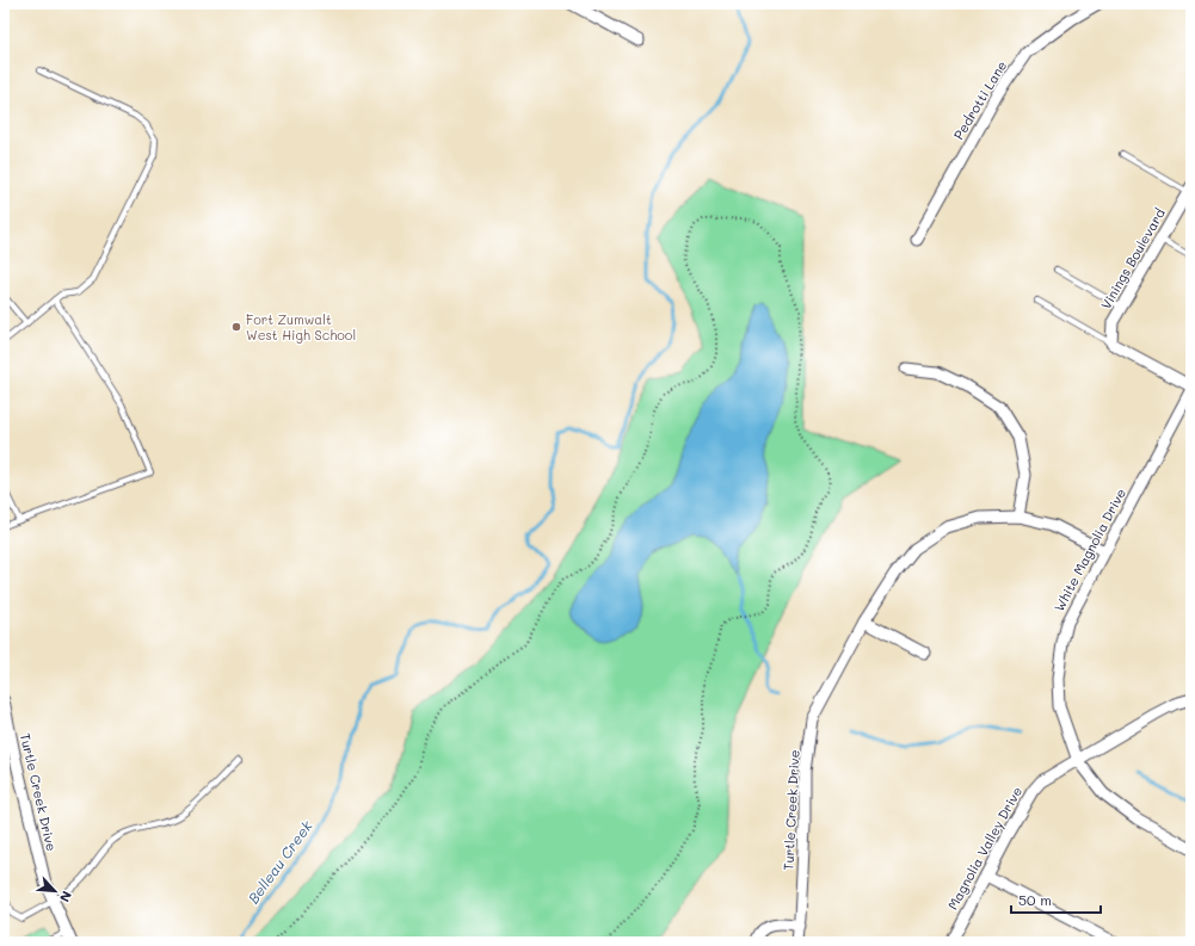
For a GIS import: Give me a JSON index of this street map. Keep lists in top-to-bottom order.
{
  "streets": {
    "street": [
      "Pedrotti Lane",
      "Vinings Boulevard",
      "White Magnolia Drive",
      "Turtle Creek Drive",
      "Magnolia Valley Drive"
    ]
  },
  "crossings": [
    ["White Magnolia Drive", "Turtle Creek Drive"],
    ["White Magnolia Drive", "Magnolia Valley Drive"]
  ],
  "water": ["Belleau Creek"],
  "places": ["Fort Zumwalt West High School"],
  "scale_bar": "50 m",
  "north": "bottom right"
}
